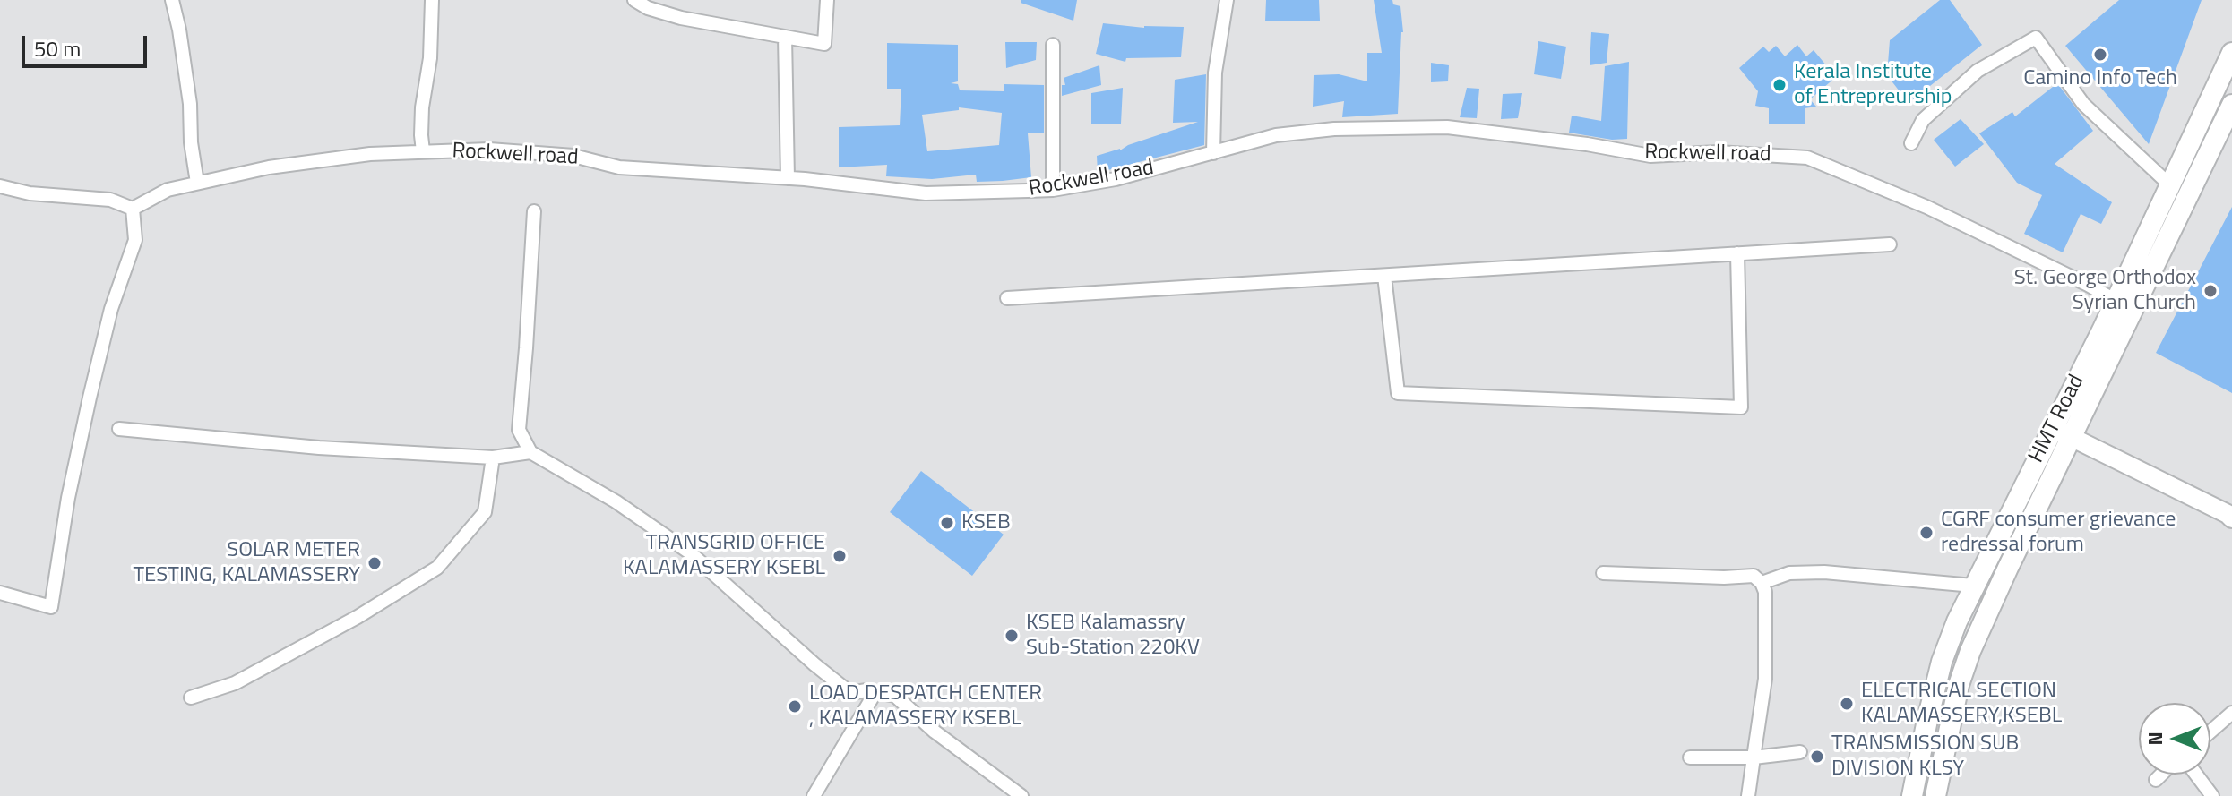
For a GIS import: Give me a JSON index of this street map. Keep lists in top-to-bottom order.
{
  "streets": {
    "main road": ["HMT Road"],
    "street": ["Rockwell road"]
  },
  "crossings": [
    ["Rockwell road", "HMT Road"]
  ],
  "places": [
    "Camino Info Tech",
    "Kerala Institute of Entrepreurship",
    "St. George Orthodox Syrian Church",
    "KSEB",
    "CGRF consumer grievance redressal forum",
    "TRANSGRID OFFICE KALAMASSERY KSEBL",
    "SOLAR METER TESTING, KALAMASSERY",
    "KSEB Kalamassry Sub-Station 220KV",
    "ELECTRICAL SECTION KALAMASSERY,KSEBL",
    "LOAD DESPATCH CENTER , KALAMASSERY KSEBL",
    "TRANSMISSION SUB DIVISION KLSY"
  ],
  "scale_bar": "50 m",
  "north": "left"
}
